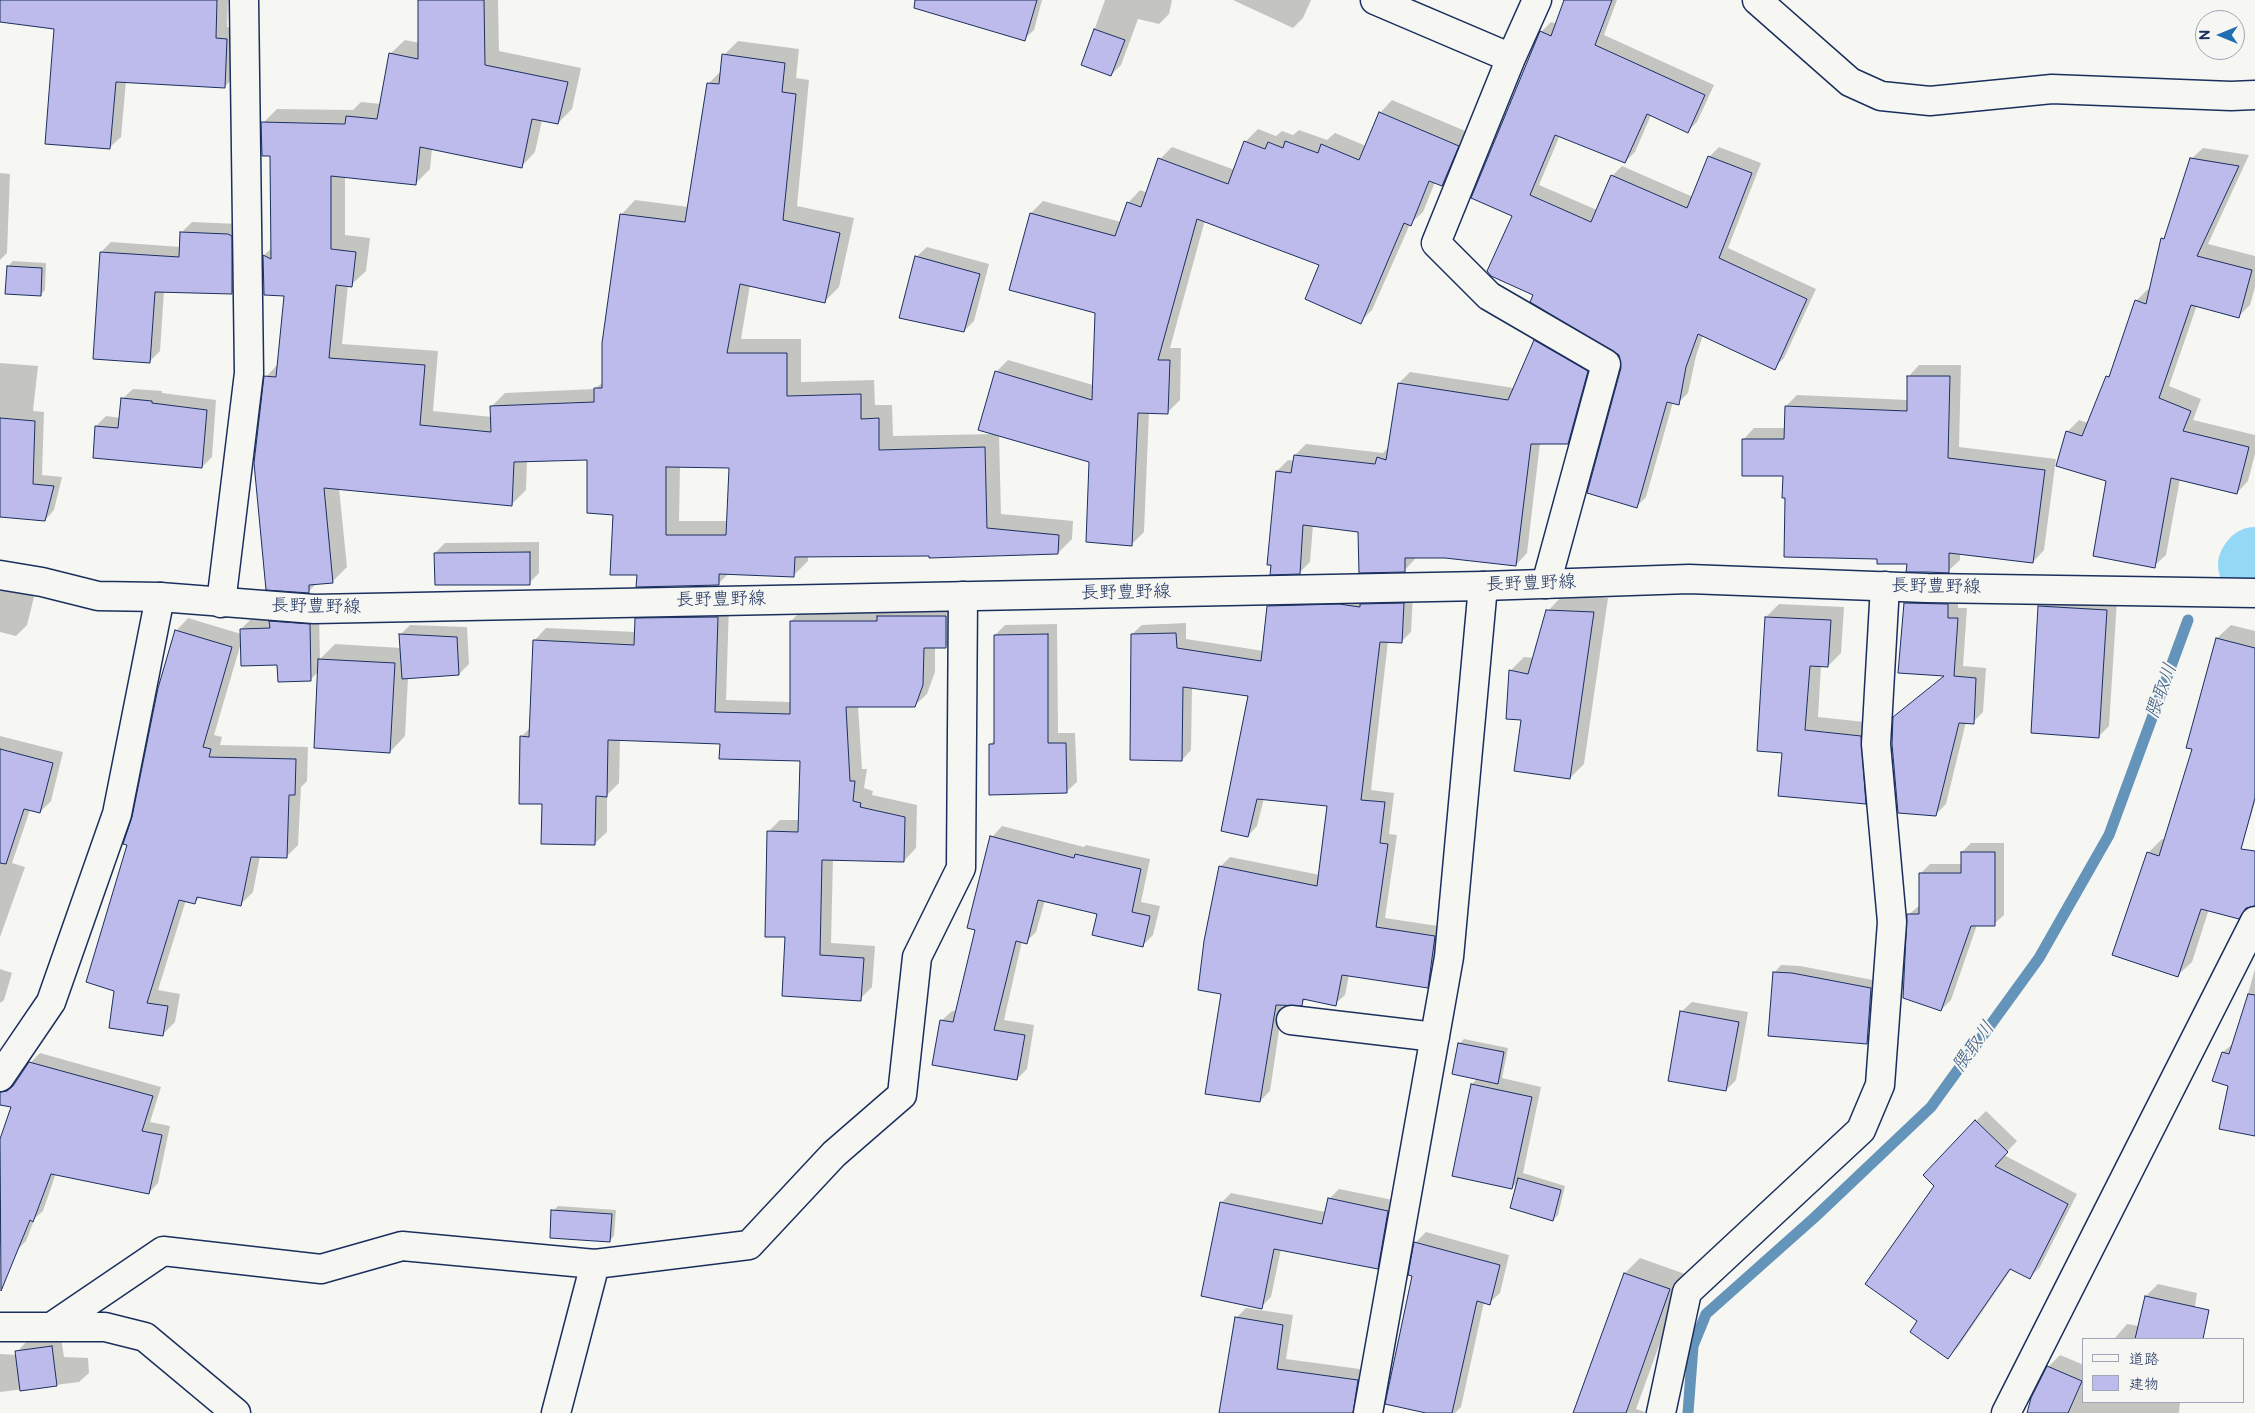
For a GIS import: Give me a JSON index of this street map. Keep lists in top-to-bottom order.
{
  "streets": {
    "street": ["長野豊野線"]
  },
  "water": ["隈取川"],
  "legend": ["道路", "建物"],
  "north": "left"
}
